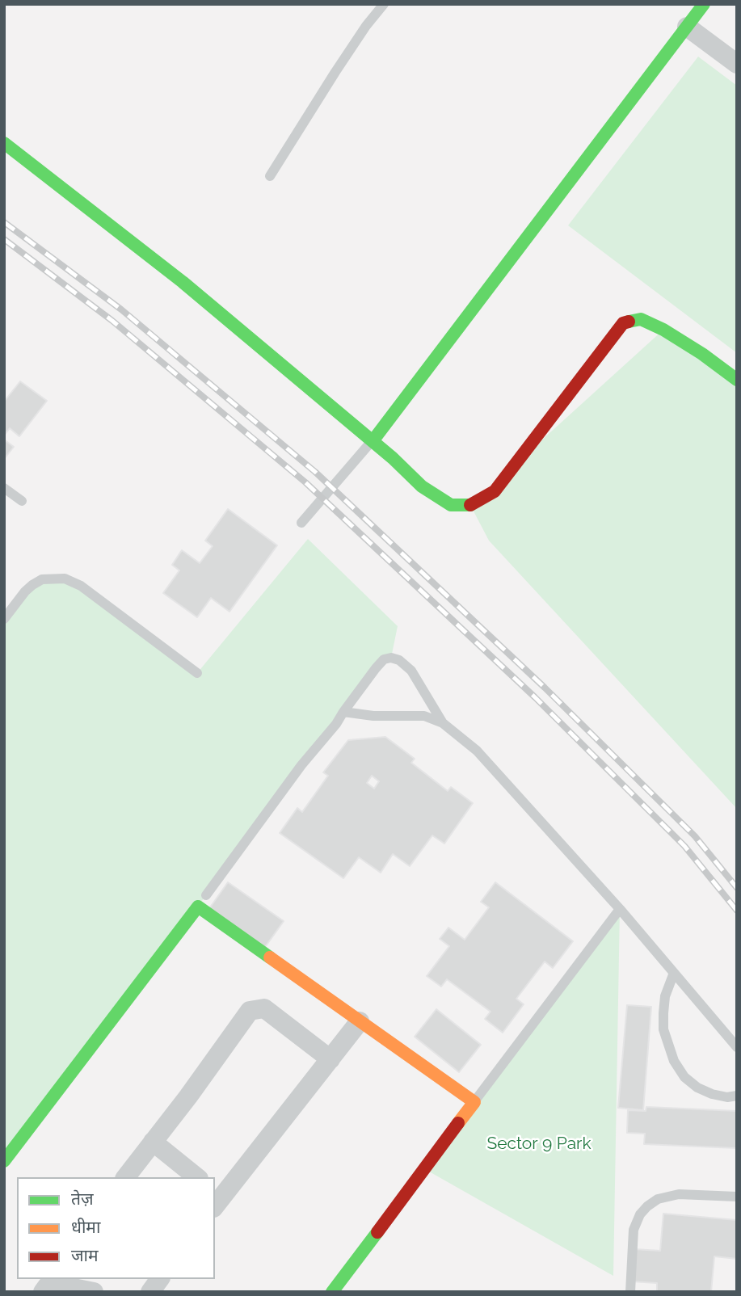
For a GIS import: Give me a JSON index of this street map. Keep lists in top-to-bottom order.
{
  "parks": ["Sector 9 Park"],
  "legend": ["तेज़", "धीमा", "जाम"]
}
